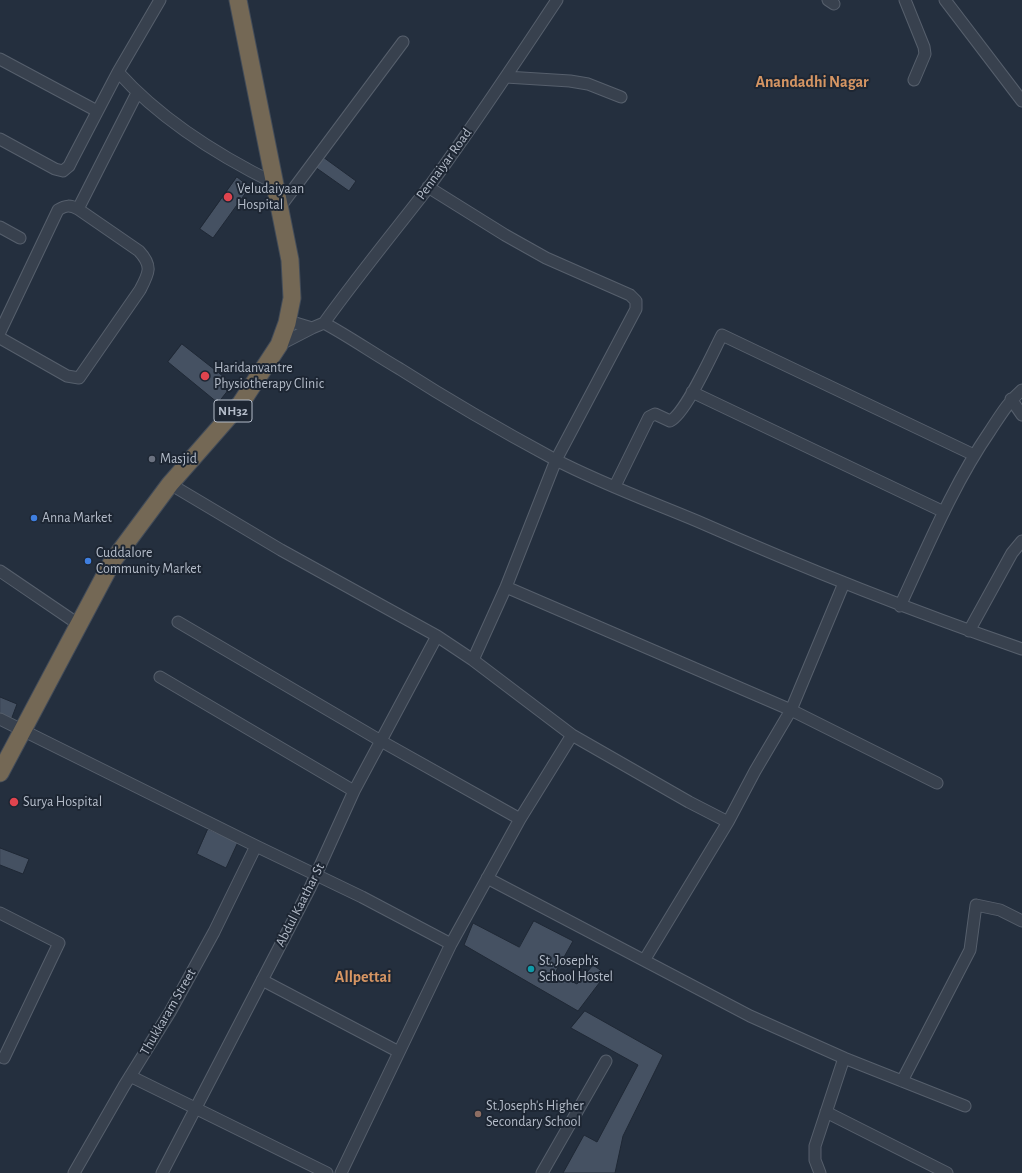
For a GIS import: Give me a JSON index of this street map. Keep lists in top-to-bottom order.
{
  "streets": {
    "highway": ["NH32"],
    "street": ["Pennaiyar Road", "Abdul Kaathar St", "Thukkaram Street"]
  },
  "districts": ["Anandadhi Nagar", "Allpettai"],
  "places": [
    "Veludaiyaan Hospital",
    "Haridanvantre Physiotherapy Clinic",
    "Masjid",
    "Anna Market",
    "Cuddalore Community Market",
    "Surya Hospital",
    "St. Joseph's School Hostel",
    "St.Joseph's Higher Secondary School"
  ]
}
